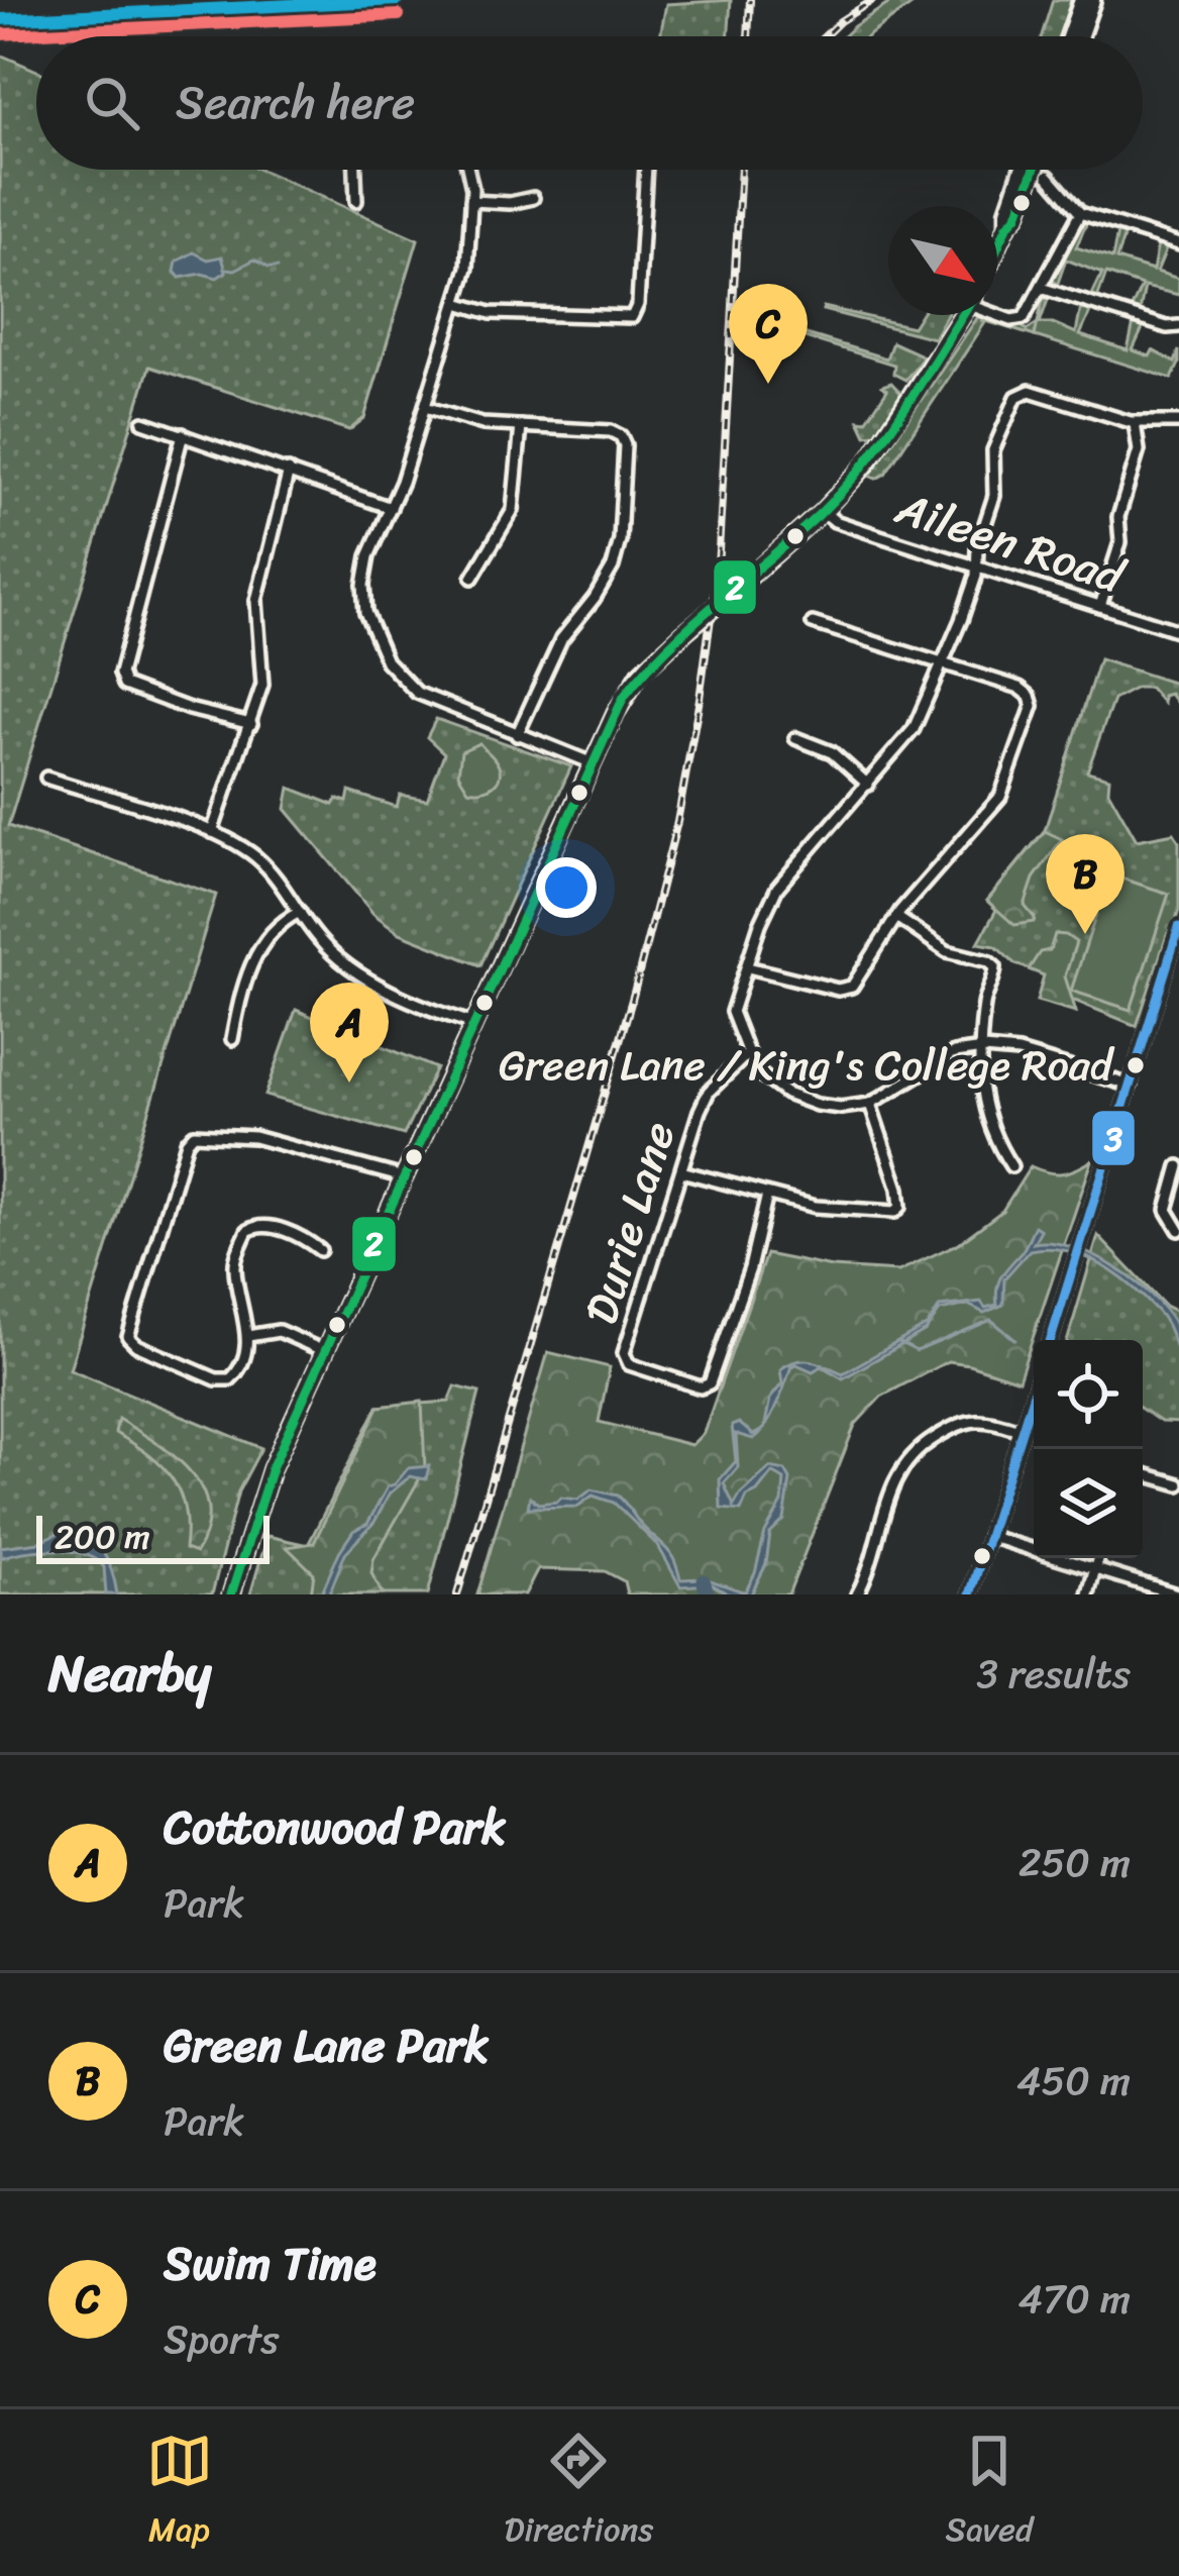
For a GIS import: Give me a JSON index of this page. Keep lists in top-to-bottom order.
{
  "streets": {
    "street": ["Aileen Road", "Durie Lane"]
  },
  "places": ["Green Lane / King's College Road"],
  "lines": ["transit line 2", "transit line 3"],
  "scale_bar": "200 m",
  "north": "bottom right",
  "page": {
    "search": "Search here",
    "pins": ["C", "B", "A"],
    "scale": "200 m",
    "heading": ["Nearby", "3 results"],
    "list": [
      {
        "mark": "A",
        "name": "Cottonwood Park",
        "note": "Park",
        "value": "250 m"
      },
      {
        "mark": "B",
        "name": "Green Lane Park",
        "note": "Park",
        "value": "450 m"
      },
      {
        "mark": "C",
        "name": "Swim Time",
        "note": "Sports",
        "value": "470 m"
      }
    ],
    "nav": ["Map", "Directions", "Saved"]
  }
}
